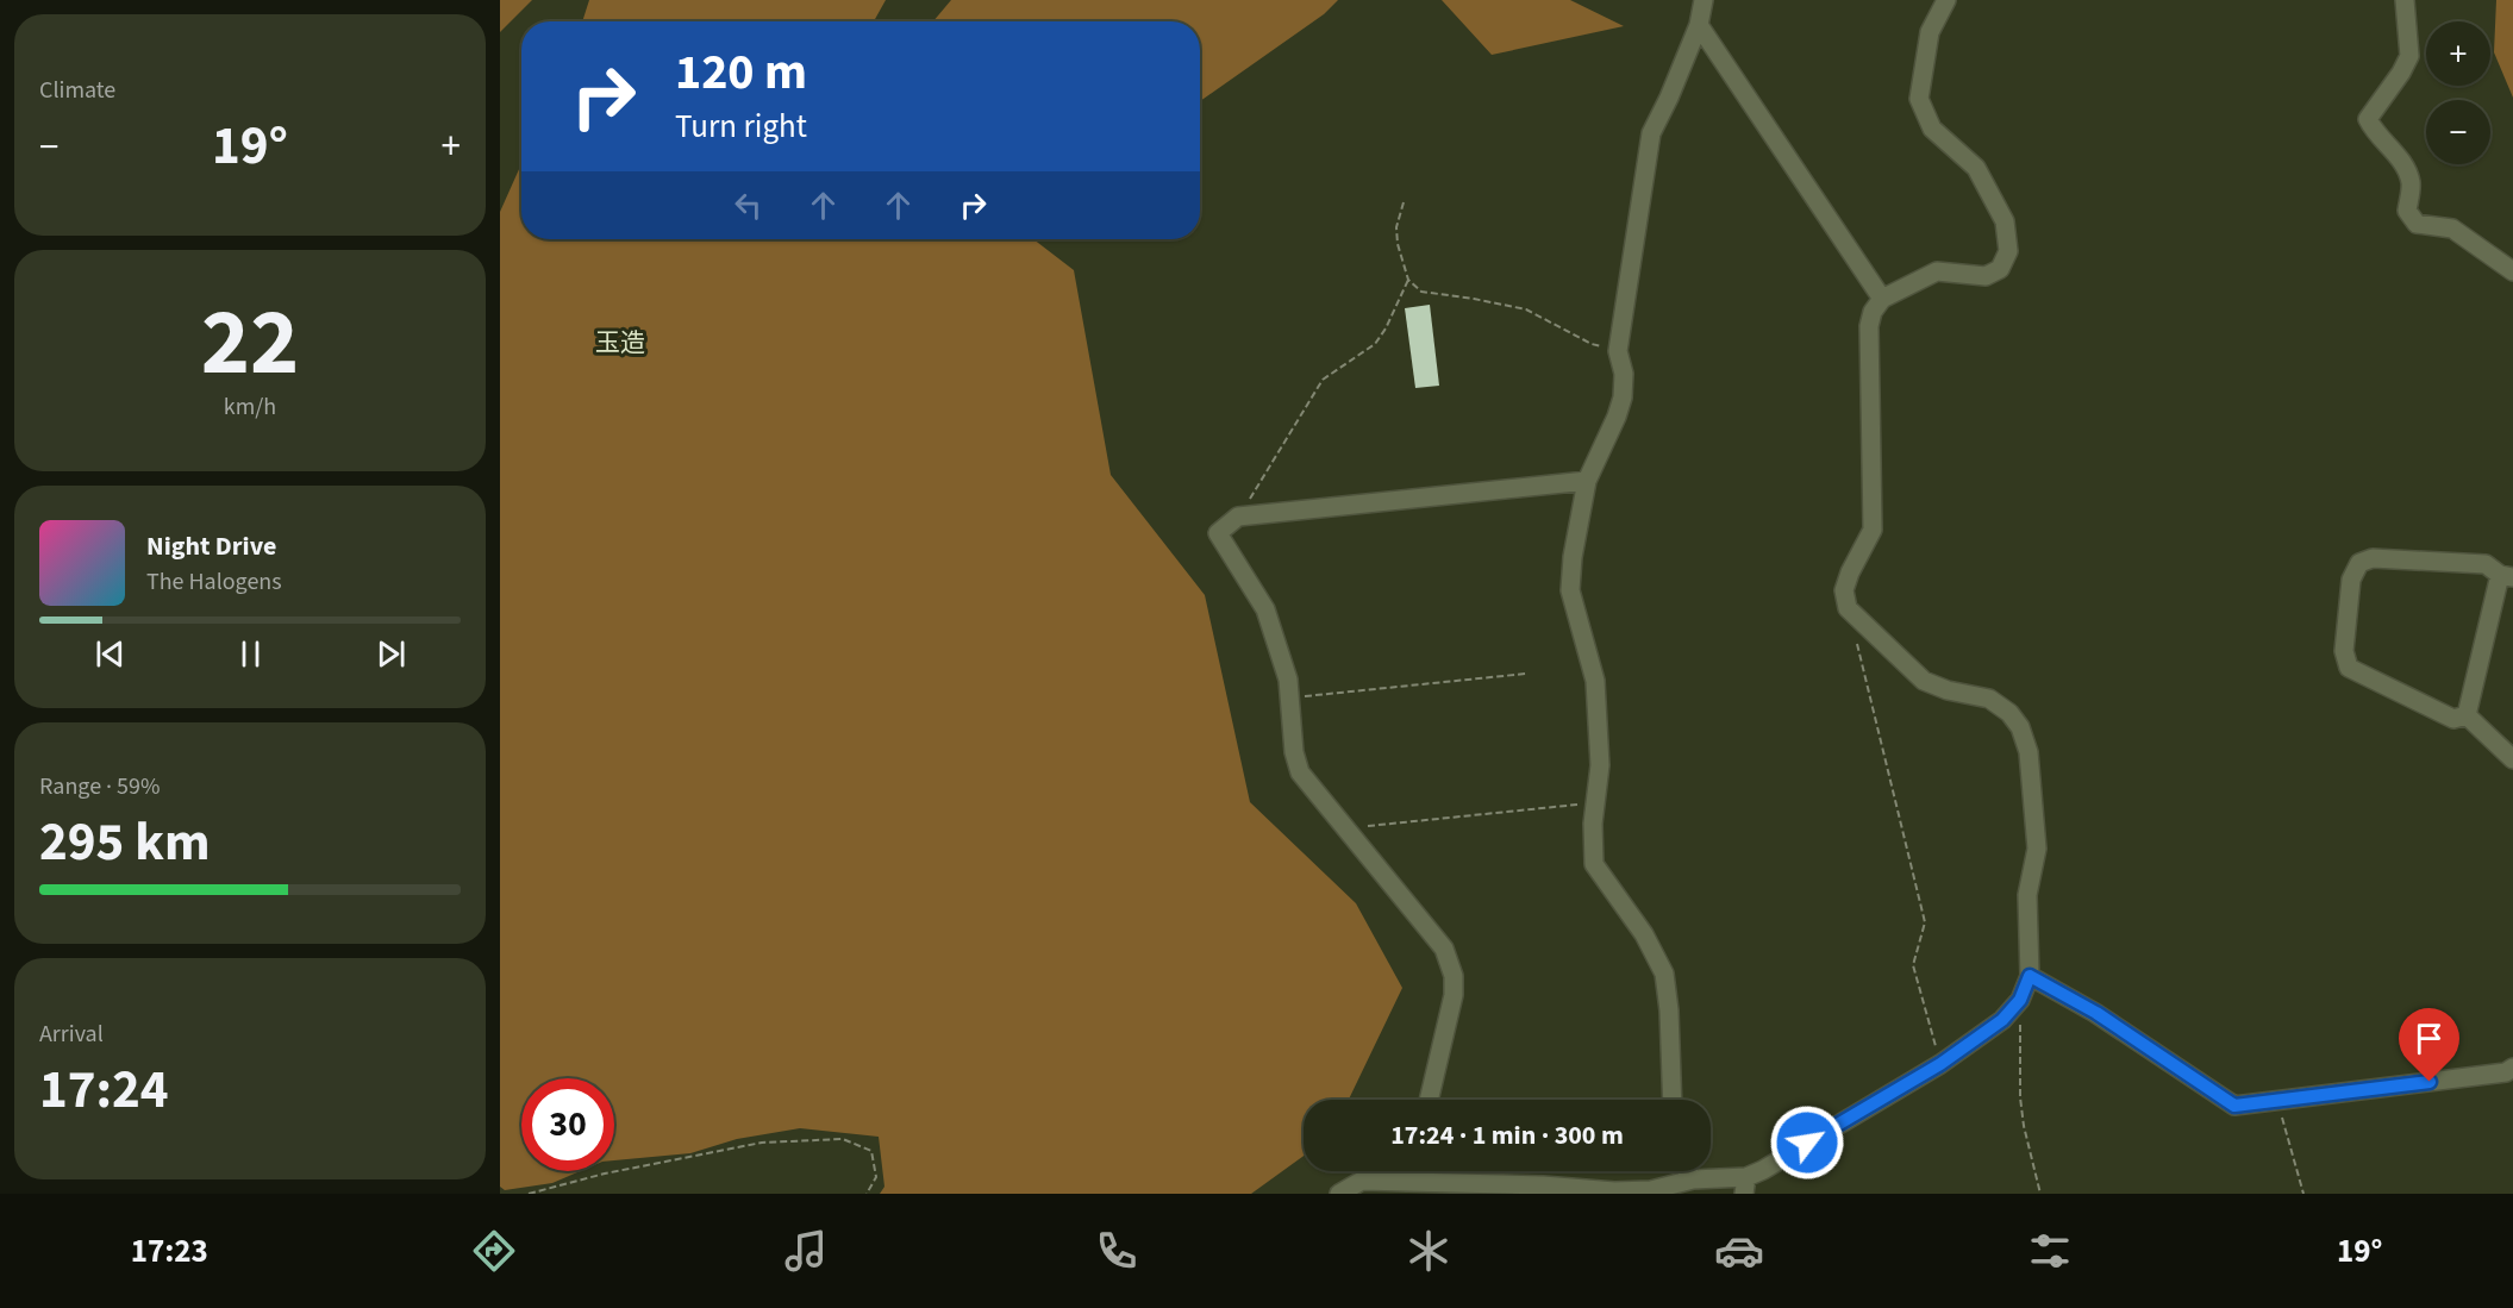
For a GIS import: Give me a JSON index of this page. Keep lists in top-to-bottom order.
{
  "districts": ["玉造"],
  "page": {
    "tile": [
      "Climate",
      ["22", "km/h"],
      ["Range · 59%", "295 km"],
      ["Arrival", "17:24"]
    ],
    "map_buttons": ["+", "−"],
    "turn": ["120 m", "Turn right"],
    "heat": ["−", "19°", "+"],
    "song": ["Night Drive", "The Halogens"],
    "limit": "30",
    "trip": "17:24 · 1 min · 300 m",
    "tabs": ["17:23", "19°"]
  }
}
